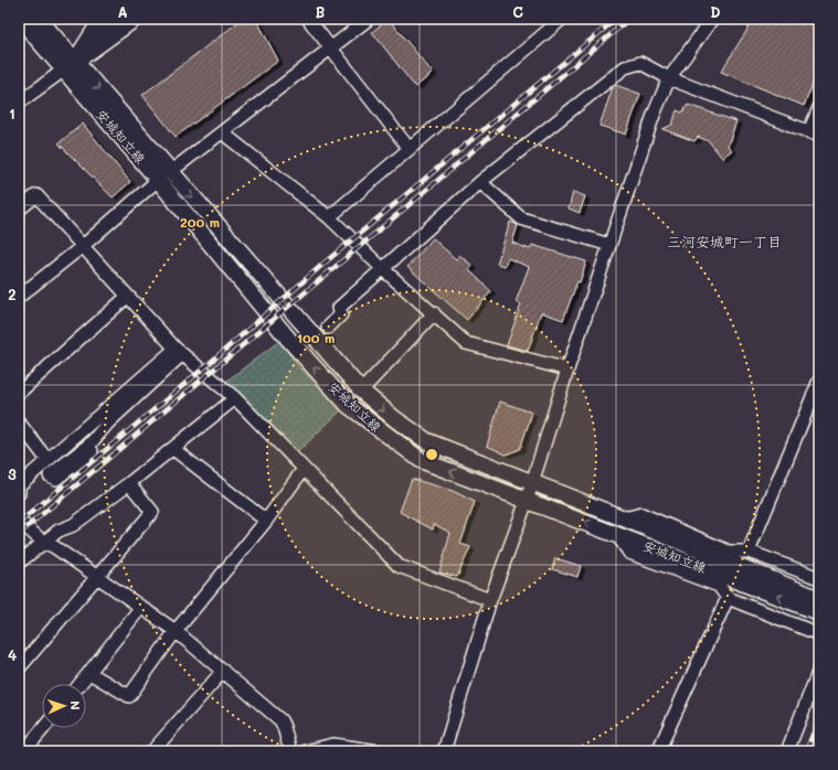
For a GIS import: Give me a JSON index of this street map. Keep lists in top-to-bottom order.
{
  "streets": {
    "main road": ["安城知立線"]
  },
  "districts": ["三河安城町一丁目"],
  "north": "right",
  "grid": {
    "columns": [
      "A",
      "B",
      "C",
      "D"
    ],
    "rows": [
      "1",
      "2",
      "3",
      "4"
    ]
  },
  "rings": ["200 m", "100 m"]
}
